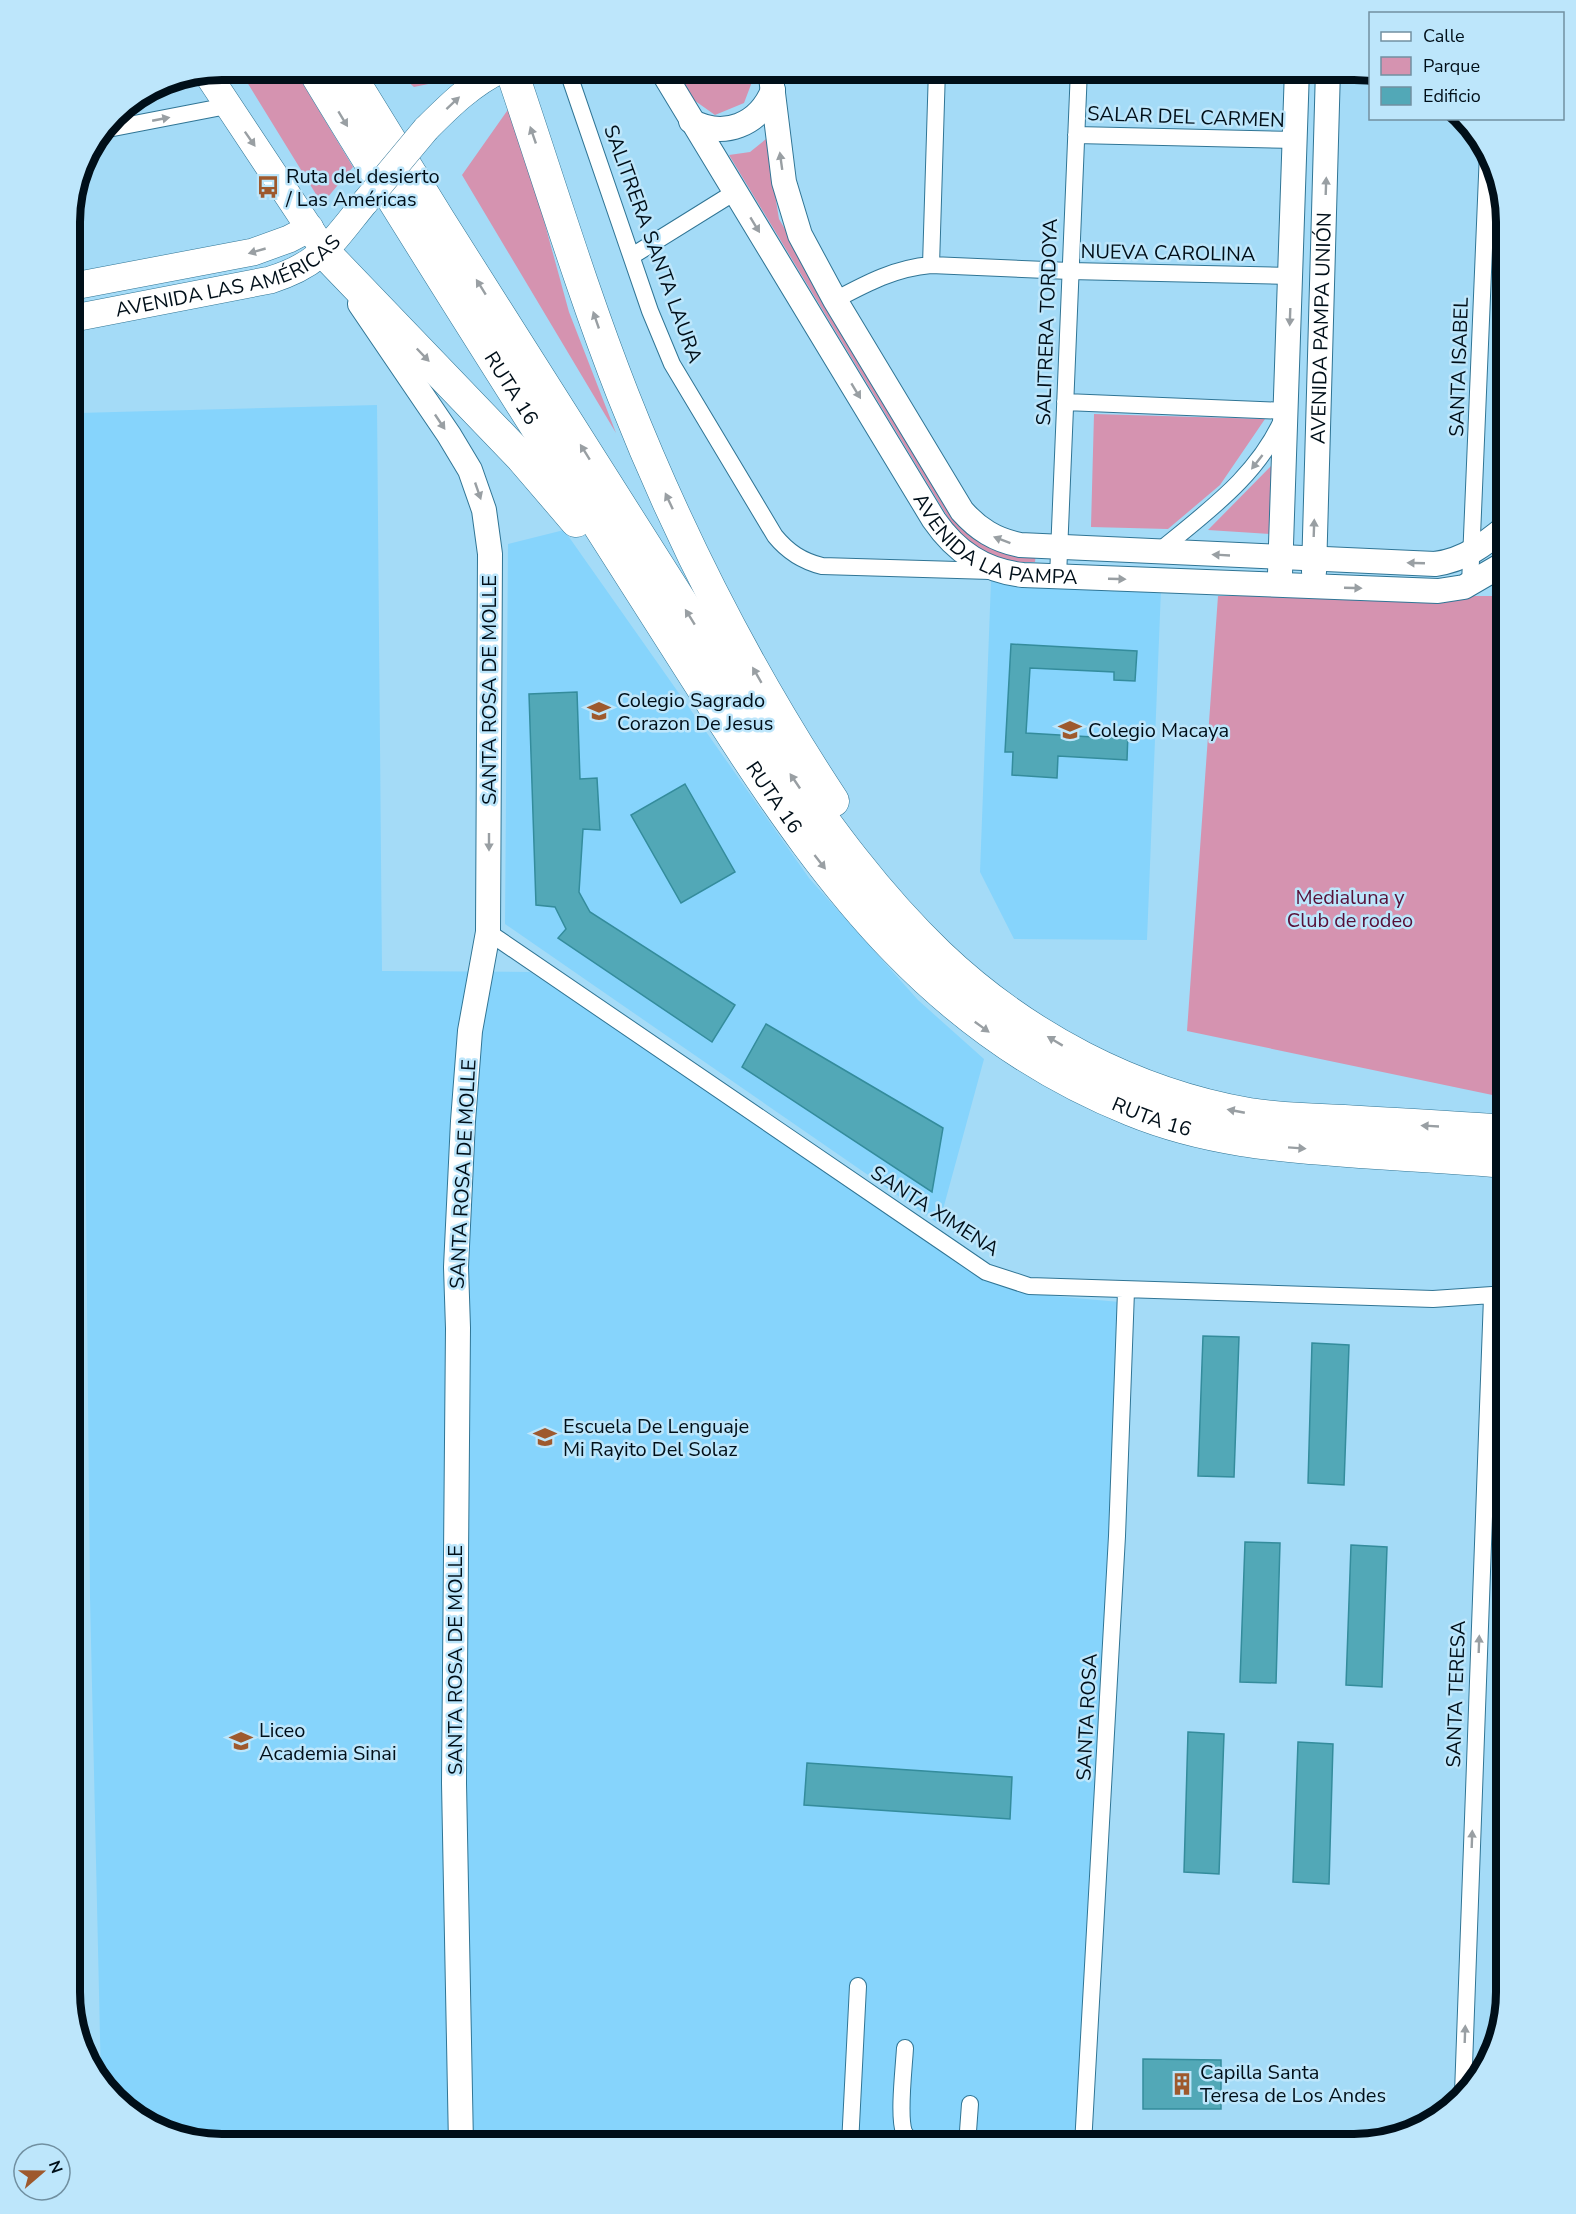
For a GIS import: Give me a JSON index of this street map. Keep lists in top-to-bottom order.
{
  "streets": {
    "highway": ["RUTA 16"],
    "main road": ["AVENIDA LAS AMÉRICAS"],
    "street": [
      "SALAR DEL CARMEN",
      "SALITRERA SANTA LAURA",
      "NUEVA CAROLINA",
      "SALITRERA TORDOYA",
      "AVENIDA PAMPA UNIÓN",
      "SANTA ISABEL",
      "AVENIDA LA PAMPA",
      "SANTA ROSA DE MOLLE",
      "SANTA XIMENA",
      "SANTA TERESA",
      "SANTA ROSA"
    ]
  },
  "crossings": [
    ["SALAR DEL CARMEN", "SALITRERA TORDOYA"],
    ["SALAR DEL CARMEN", "AVENIDA PAMPA UNIÓN"],
    ["SALITRERA SANTA LAURA", "AVENIDA LA PAMPA"],
    ["NUEVA CAROLINA", "SALITRERA TORDOYA"],
    ["NUEVA CAROLINA", "AVENIDA PAMPA UNIÓN"],
    ["NUEVA CAROLINA", "AVENIDA LA PAMPA"],
    ["AVENIDA LAS AMÉRICAS", "SANTA ROSA DE MOLLE"],
    ["SALITRERA TORDOYA", "AVENIDA LA PAMPA"],
    ["AVENIDA PAMPA UNIÓN", "AVENIDA LA PAMPA"],
    ["SANTA ISABEL", "AVENIDA LA PAMPA"],
    ["SANTA ROSA DE MOLLE", "SANTA XIMENA"],
    ["SANTA XIMENA", "SANTA ROSA"]
  ],
  "one_way": ["SANTA ROSA DE MOLLE", "SANTA TERESA"],
  "parks": ["Medialuna y Club de rodeo"],
  "places": {
    "bus stop": ["Ruta del desierto / Las Américas"],
    "school or university": [
      "Colegio Sagrado Corazon De Jesus",
      "Colegio Macaya",
      "Escuela De Lenguaje Mi Rayito Del Solaz",
      "Liceo Academia Sinai"
    ],
    "building": ["Capilla Santa Teresa de Los Andes"]
  },
  "legend": ["Calle", "Parque", "Edificio"],
  "north": "right"
}
